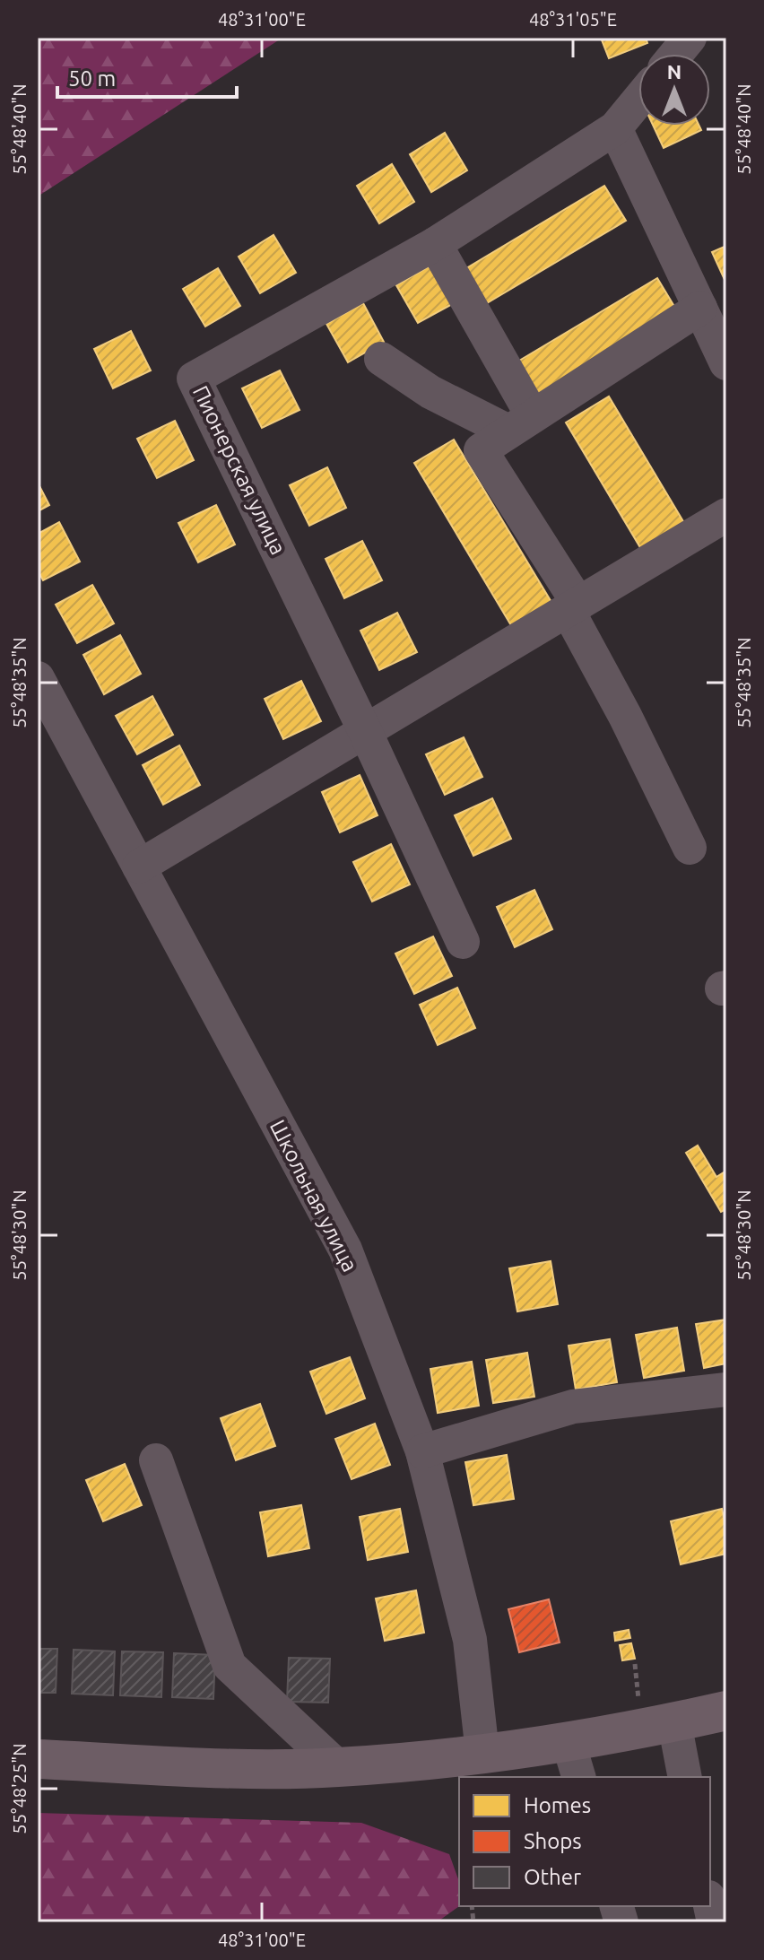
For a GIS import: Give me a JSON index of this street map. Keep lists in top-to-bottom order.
{
  "streets": {
    "street": ["Пионерская улица", "Школьная улица"]
  },
  "legend": ["Homes", "Shops", "Other"],
  "scale_bar": "50 m",
  "north": "top",
  "coordinates": [
    "48°31'00\"E",
    "48°31'05\"E",
    "55°48'40\"N",
    "55°48'35\"N",
    "55°48'30\"N",
    "55°48'25\"N"
  ]
}
